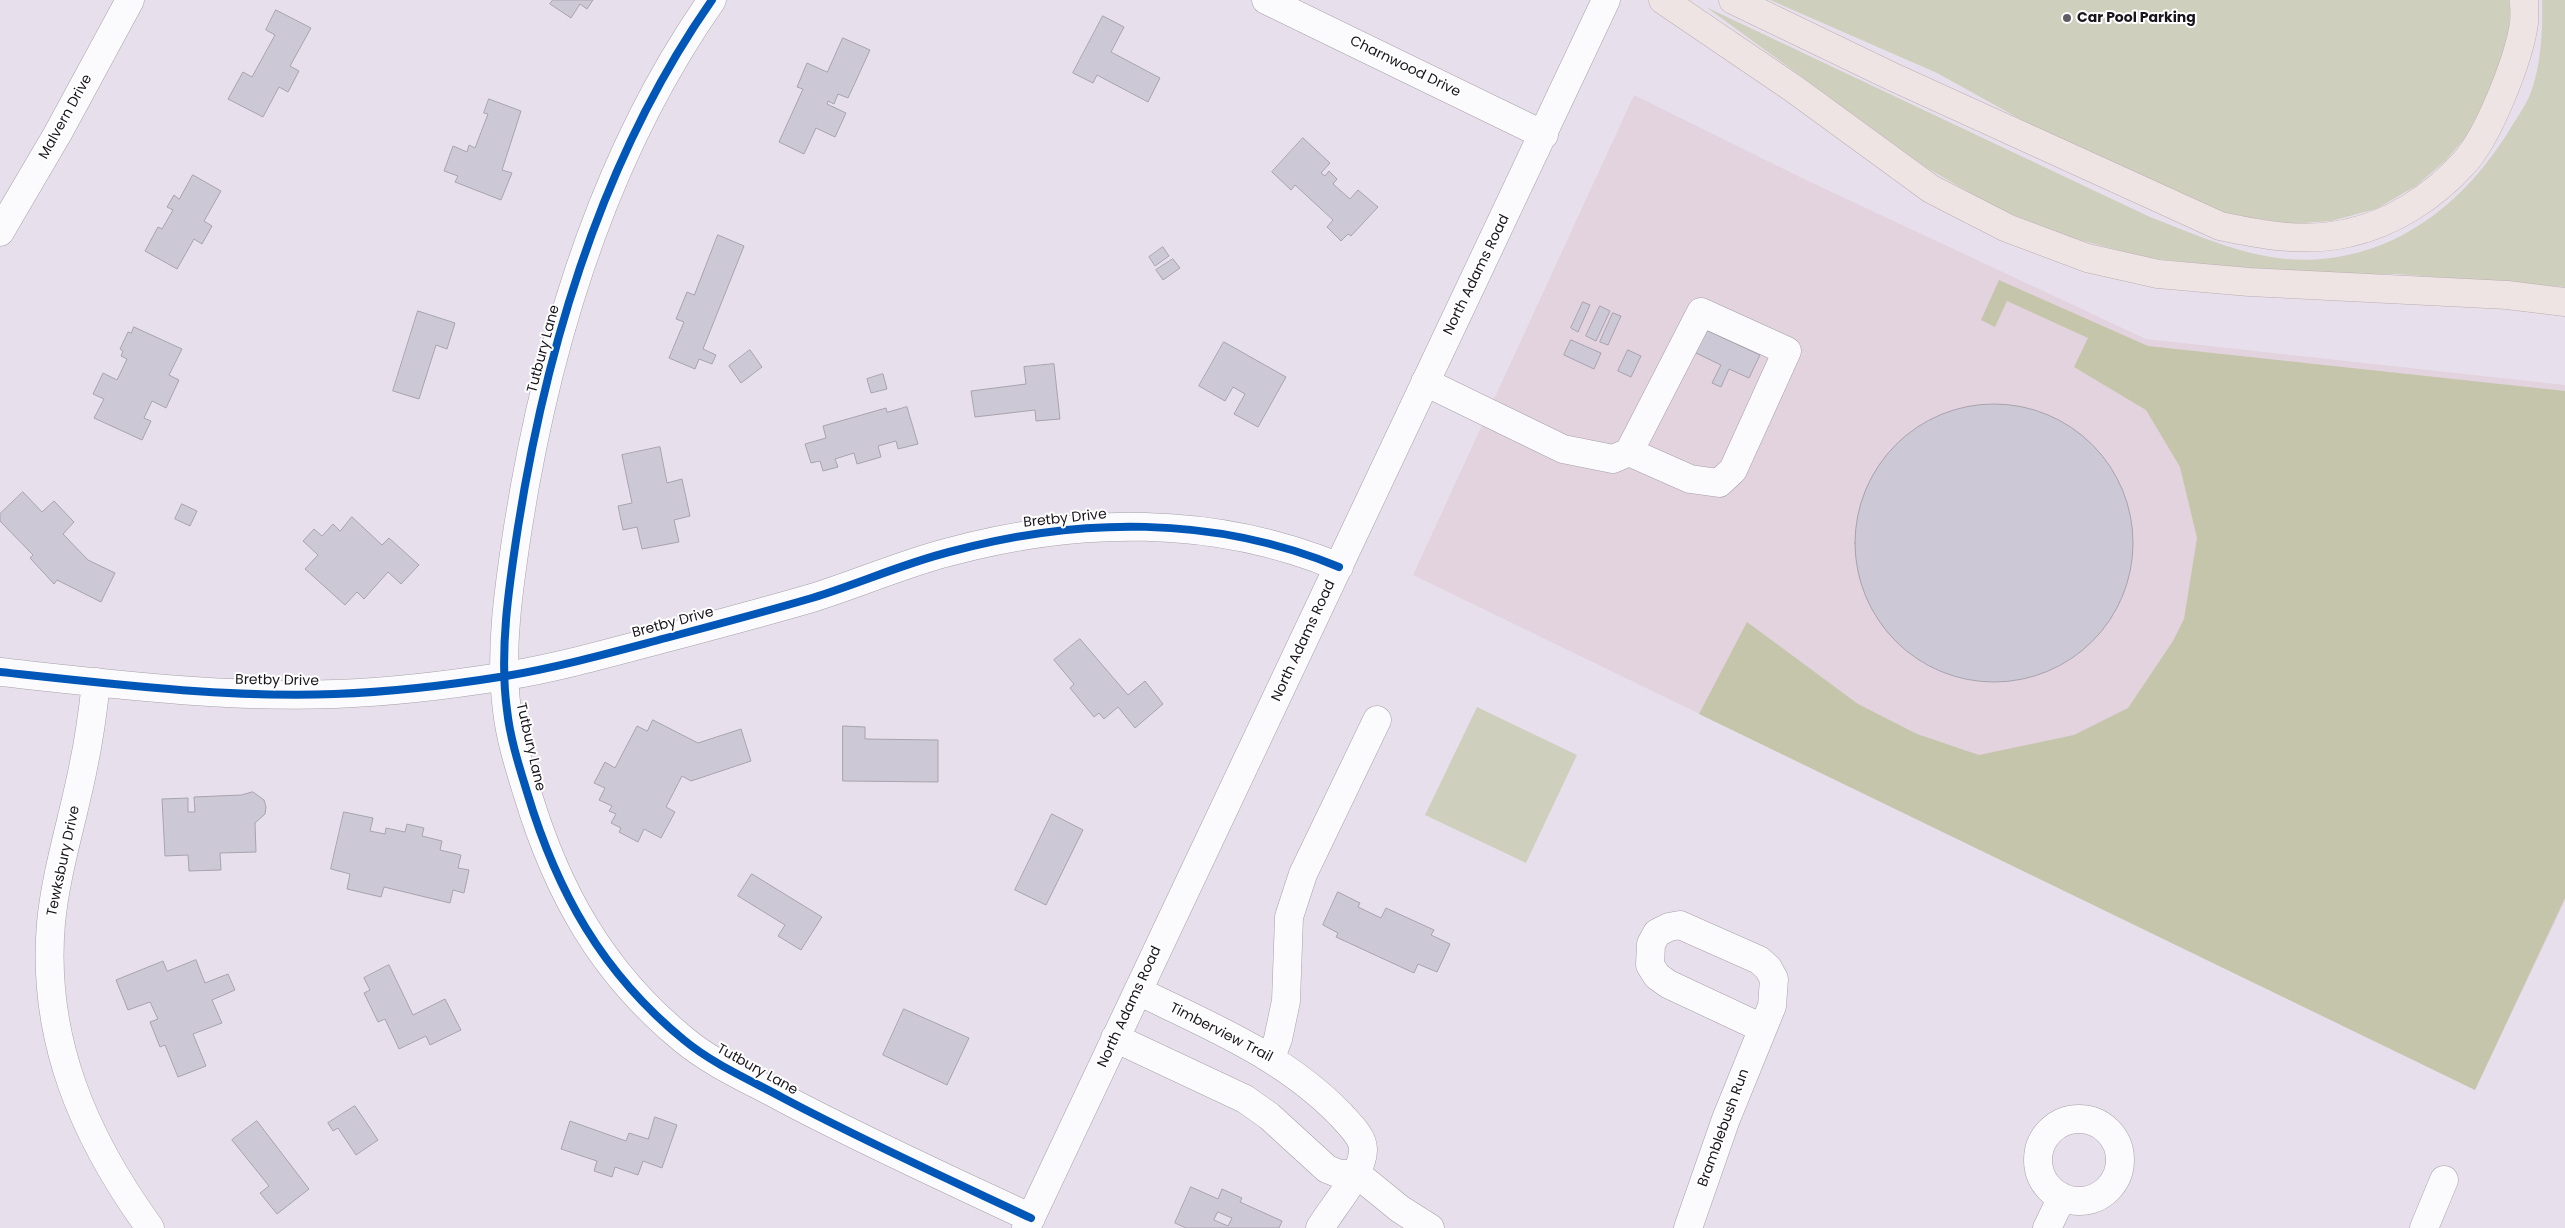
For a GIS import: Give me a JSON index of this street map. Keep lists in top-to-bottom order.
{
  "streets": {
    "street": [
      "Charnwood Drive",
      "Malvern Drive",
      "North Adams Road",
      "Tutbury Lane",
      "Bretby Drive",
      "Tewksbury Drive",
      "Timberview Trail",
      "Bramblebush Run"
    ]
  },
  "crossings": [
    ["Charnwood Drive", "North Adams Road"],
    ["North Adams Road", "Tutbury Lane"],
    ["North Adams Road", "Bretby Drive"],
    ["North Adams Road", "Timberview Trail"],
    ["Tutbury Lane", "Bretby Drive"],
    ["Bretby Drive", "Tewksbury Drive"]
  ],
  "places": ["Car Pool Parking"]
}
